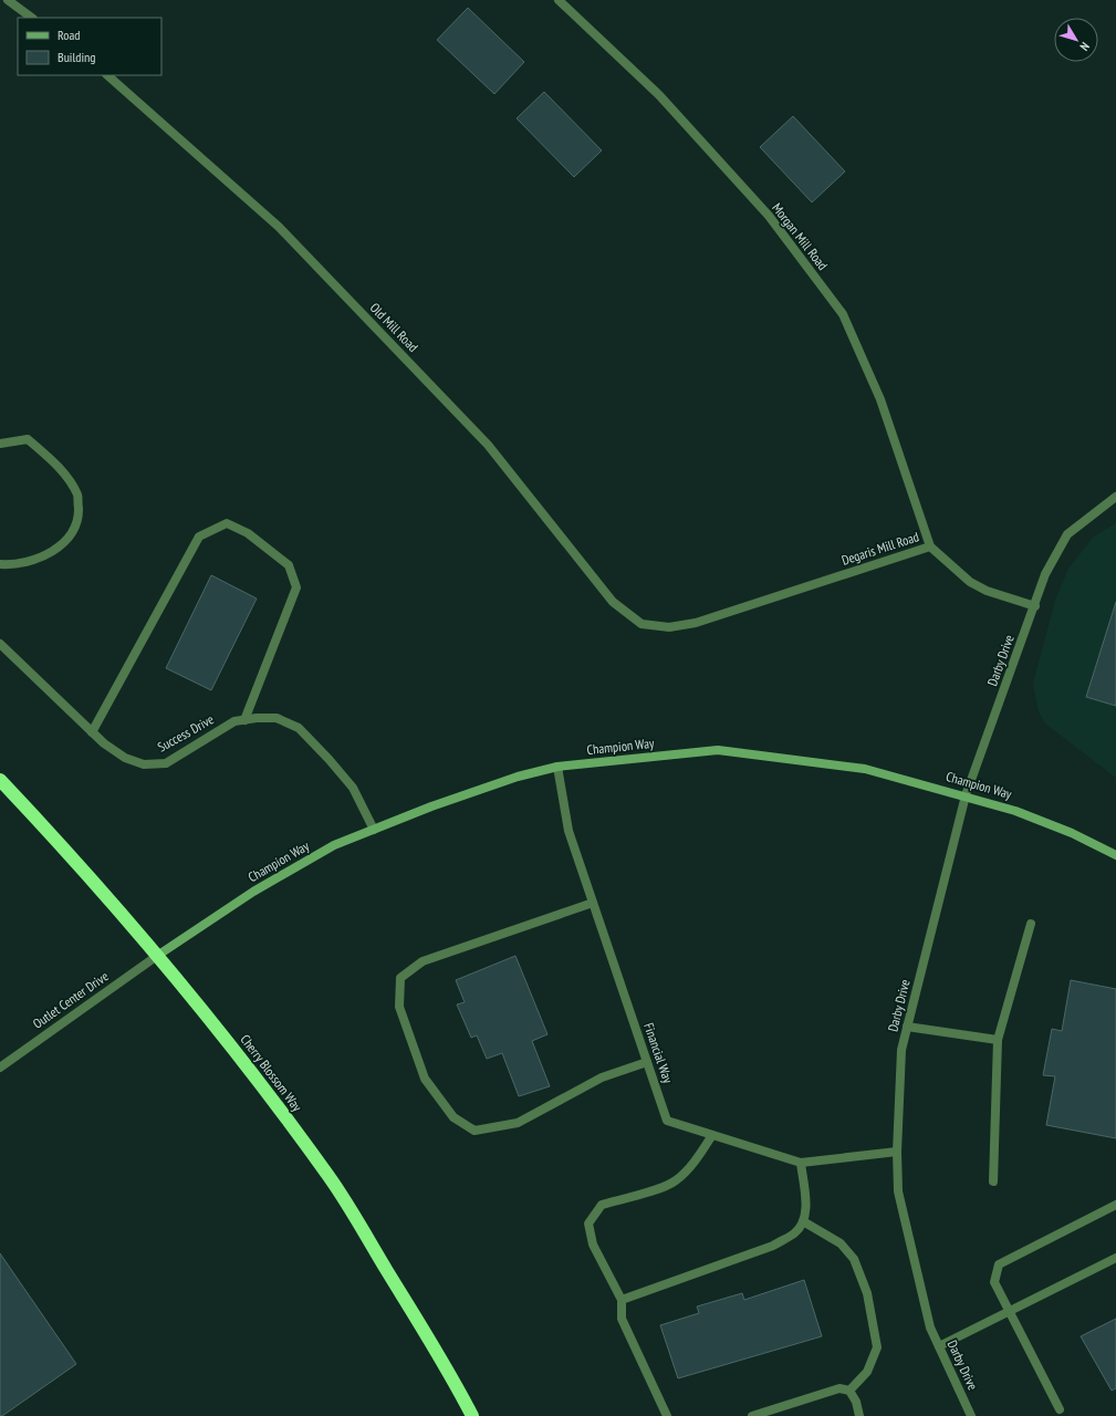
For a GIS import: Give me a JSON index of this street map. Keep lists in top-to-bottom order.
{
  "streets": {
    "highway": ["Cherry Blossom Way"],
    "main road": ["Champion Way"],
    "street": [
      "Morgan Mill Road",
      "Old Mill Road",
      "Degaris Mill Road",
      "Darby Drive",
      "Success Drive",
      "Outlet Center Drive",
      "Financial Way"
    ]
  },
  "crossings": [
    ["Morgan Mill Road", "Degaris Mill Road"],
    ["Old Mill Road", "Degaris Mill Road"],
    ["Degaris Mill Road", "Darby Drive"],
    ["Darby Drive", "Champion Way"],
    ["Darby Drive", "Financial Way"],
    ["Success Drive", "Champion Way"],
    ["Champion Way", "Outlet Center Drive"],
    ["Champion Way", "Financial Way"],
    ["Champion Way", "Cherry Blossom Way"],
    ["Outlet Center Drive", "Cherry Blossom Way"]
  ],
  "legend": ["Road", "Building"],
  "north": "bottom right"
}
